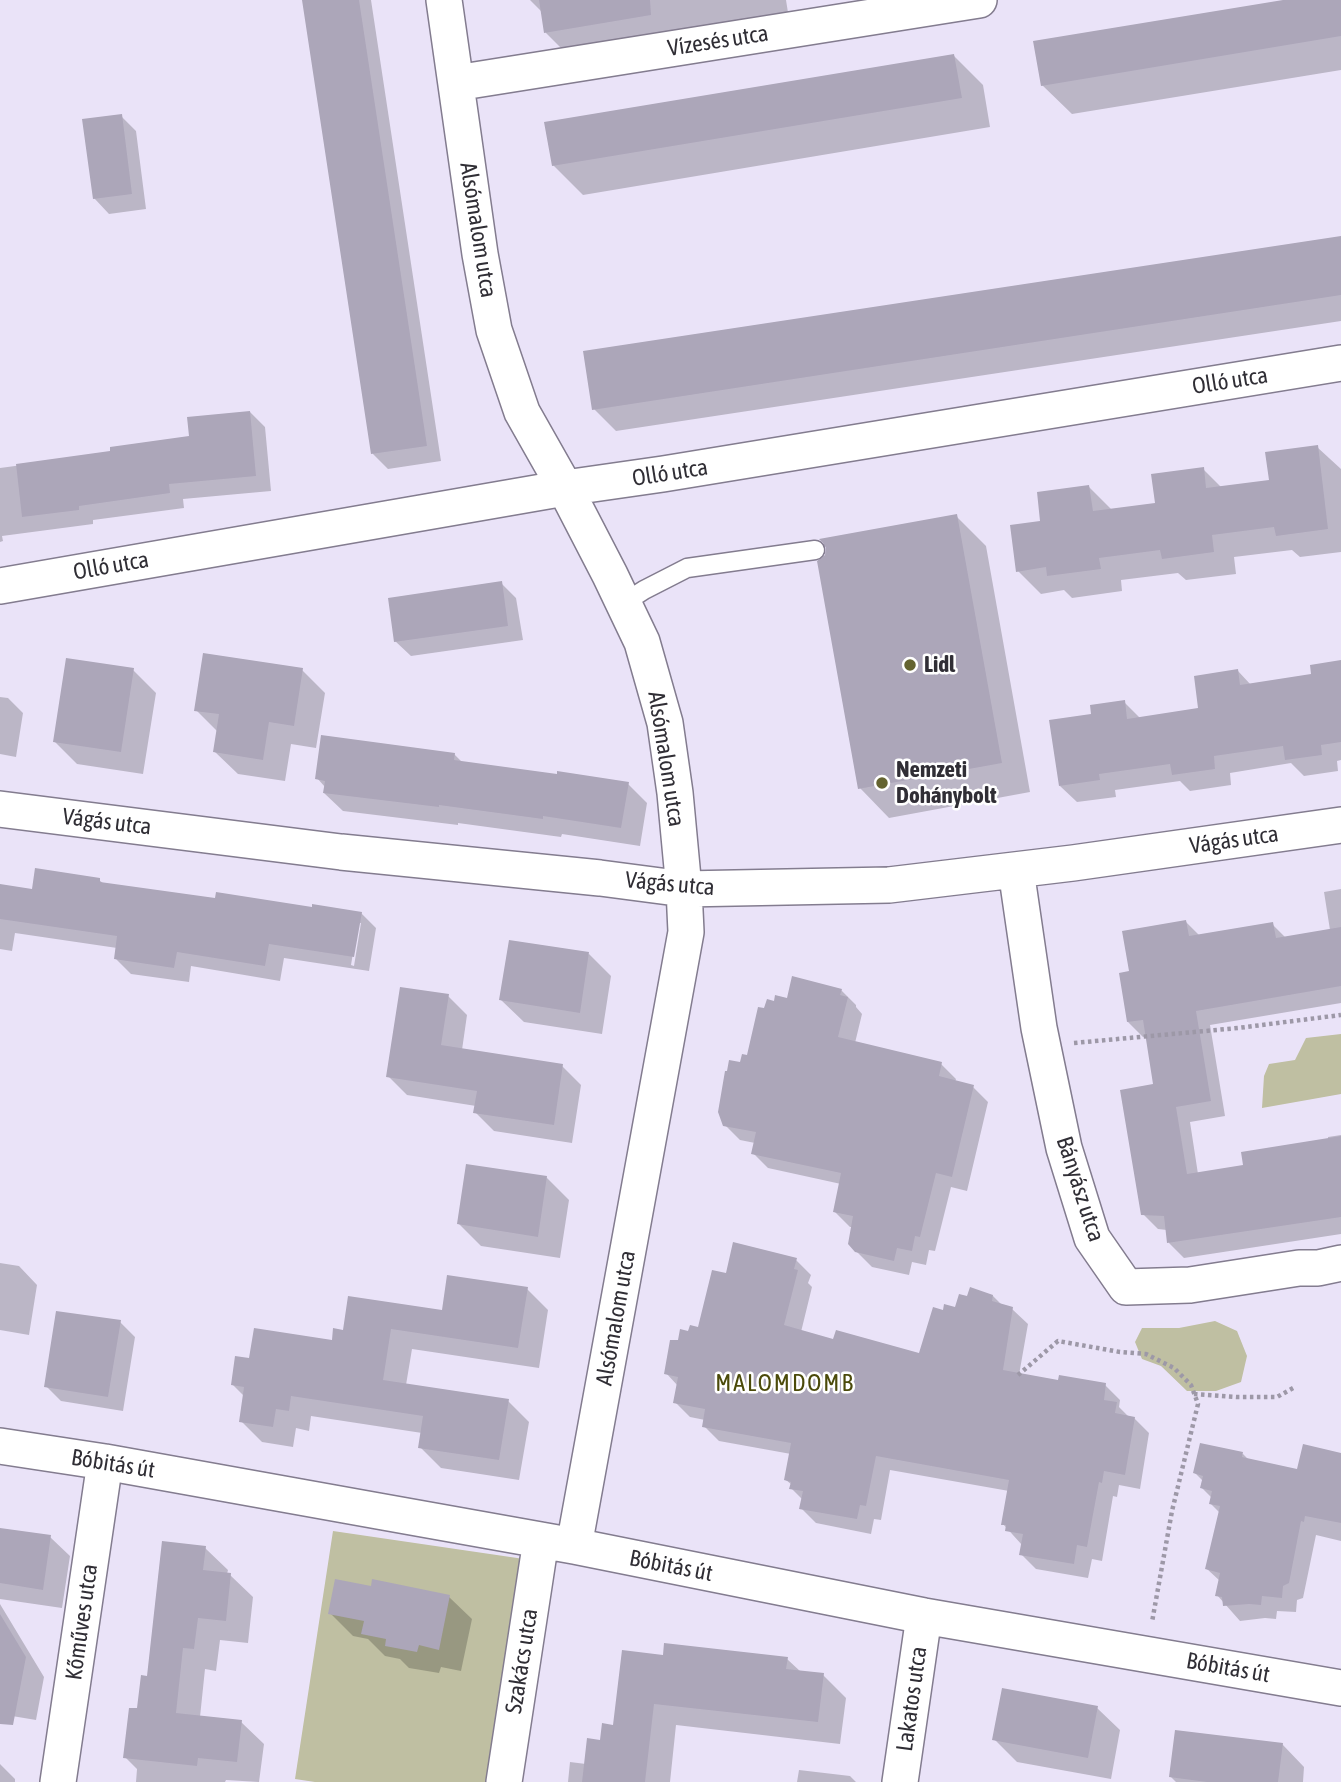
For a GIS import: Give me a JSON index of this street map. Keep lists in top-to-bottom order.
{
  "streets": {
    "street": [
      "Vízesés utca",
      "Alsómalom utca",
      "Olló utca",
      "Vágás utca",
      "Bányász utca",
      "Bóbitás út",
      "Kőműves utca",
      "Szakács utca",
      "Lakatos utca"
    ]
  },
  "crossings": [
    ["Vízesés utca", "Alsómalom utca"],
    ["Alsómalom utca", "Olló utca"],
    ["Alsómalom utca", "Vágás utca"],
    ["Alsómalom utca", "Bóbitás út"],
    ["Alsómalom utca", "Szakács utca"],
    ["Vágás utca", "Bányász utca"],
    ["Bóbitás út", "Kőműves utca"],
    ["Bóbitás út", "Szakács utca"],
    ["Bóbitás út", "Lakatos utca"]
  ],
  "districts": ["MALOMDOMB"],
  "places": ["Lidl", "Nemzeti Dohánybolt"]
}
